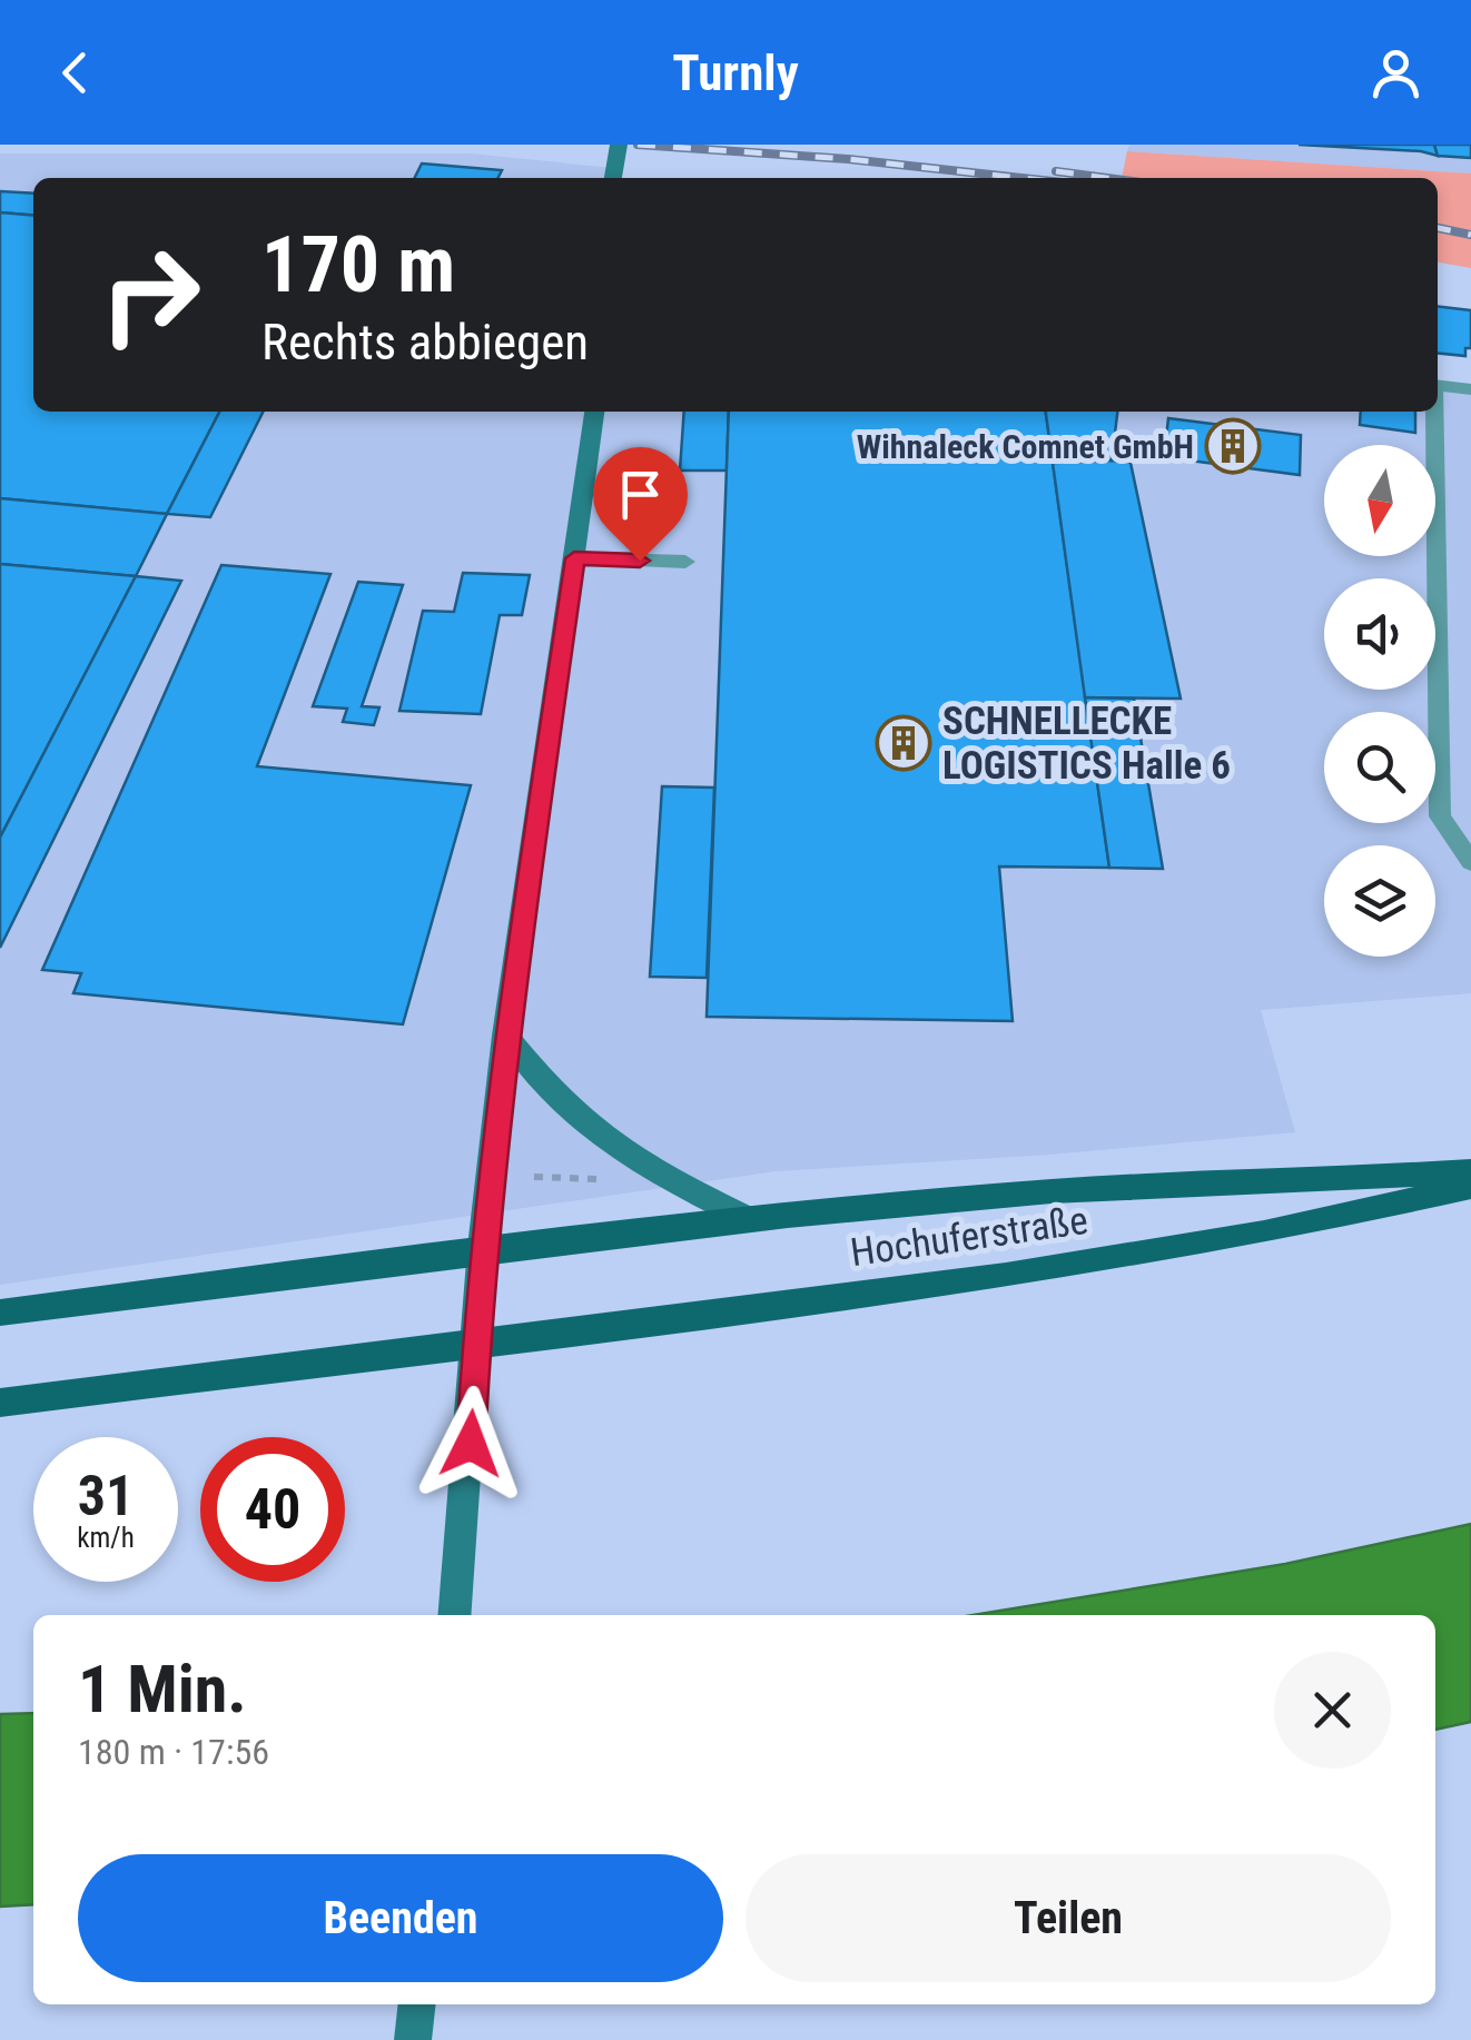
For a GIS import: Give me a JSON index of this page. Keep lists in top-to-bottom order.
{
  "streets": {
    "main road": ["Hochuferstraße"]
  },
  "places": {
    "building": ["Wihnaleck Comnet GmbH", "SCHNELLECKE LOGISTICS Halle 6"]
  },
  "north": "bottom",
  "page": {
    "header": "Turnly",
    "turn": ["170 m", "Rechts abbiegen"],
    "speed": "31 km/h",
    "limit": "40",
    "heading": ["1 Min.", "180 m · 17:56"],
    "buttons": ["Beenden", "Teilen"]
  }
}
